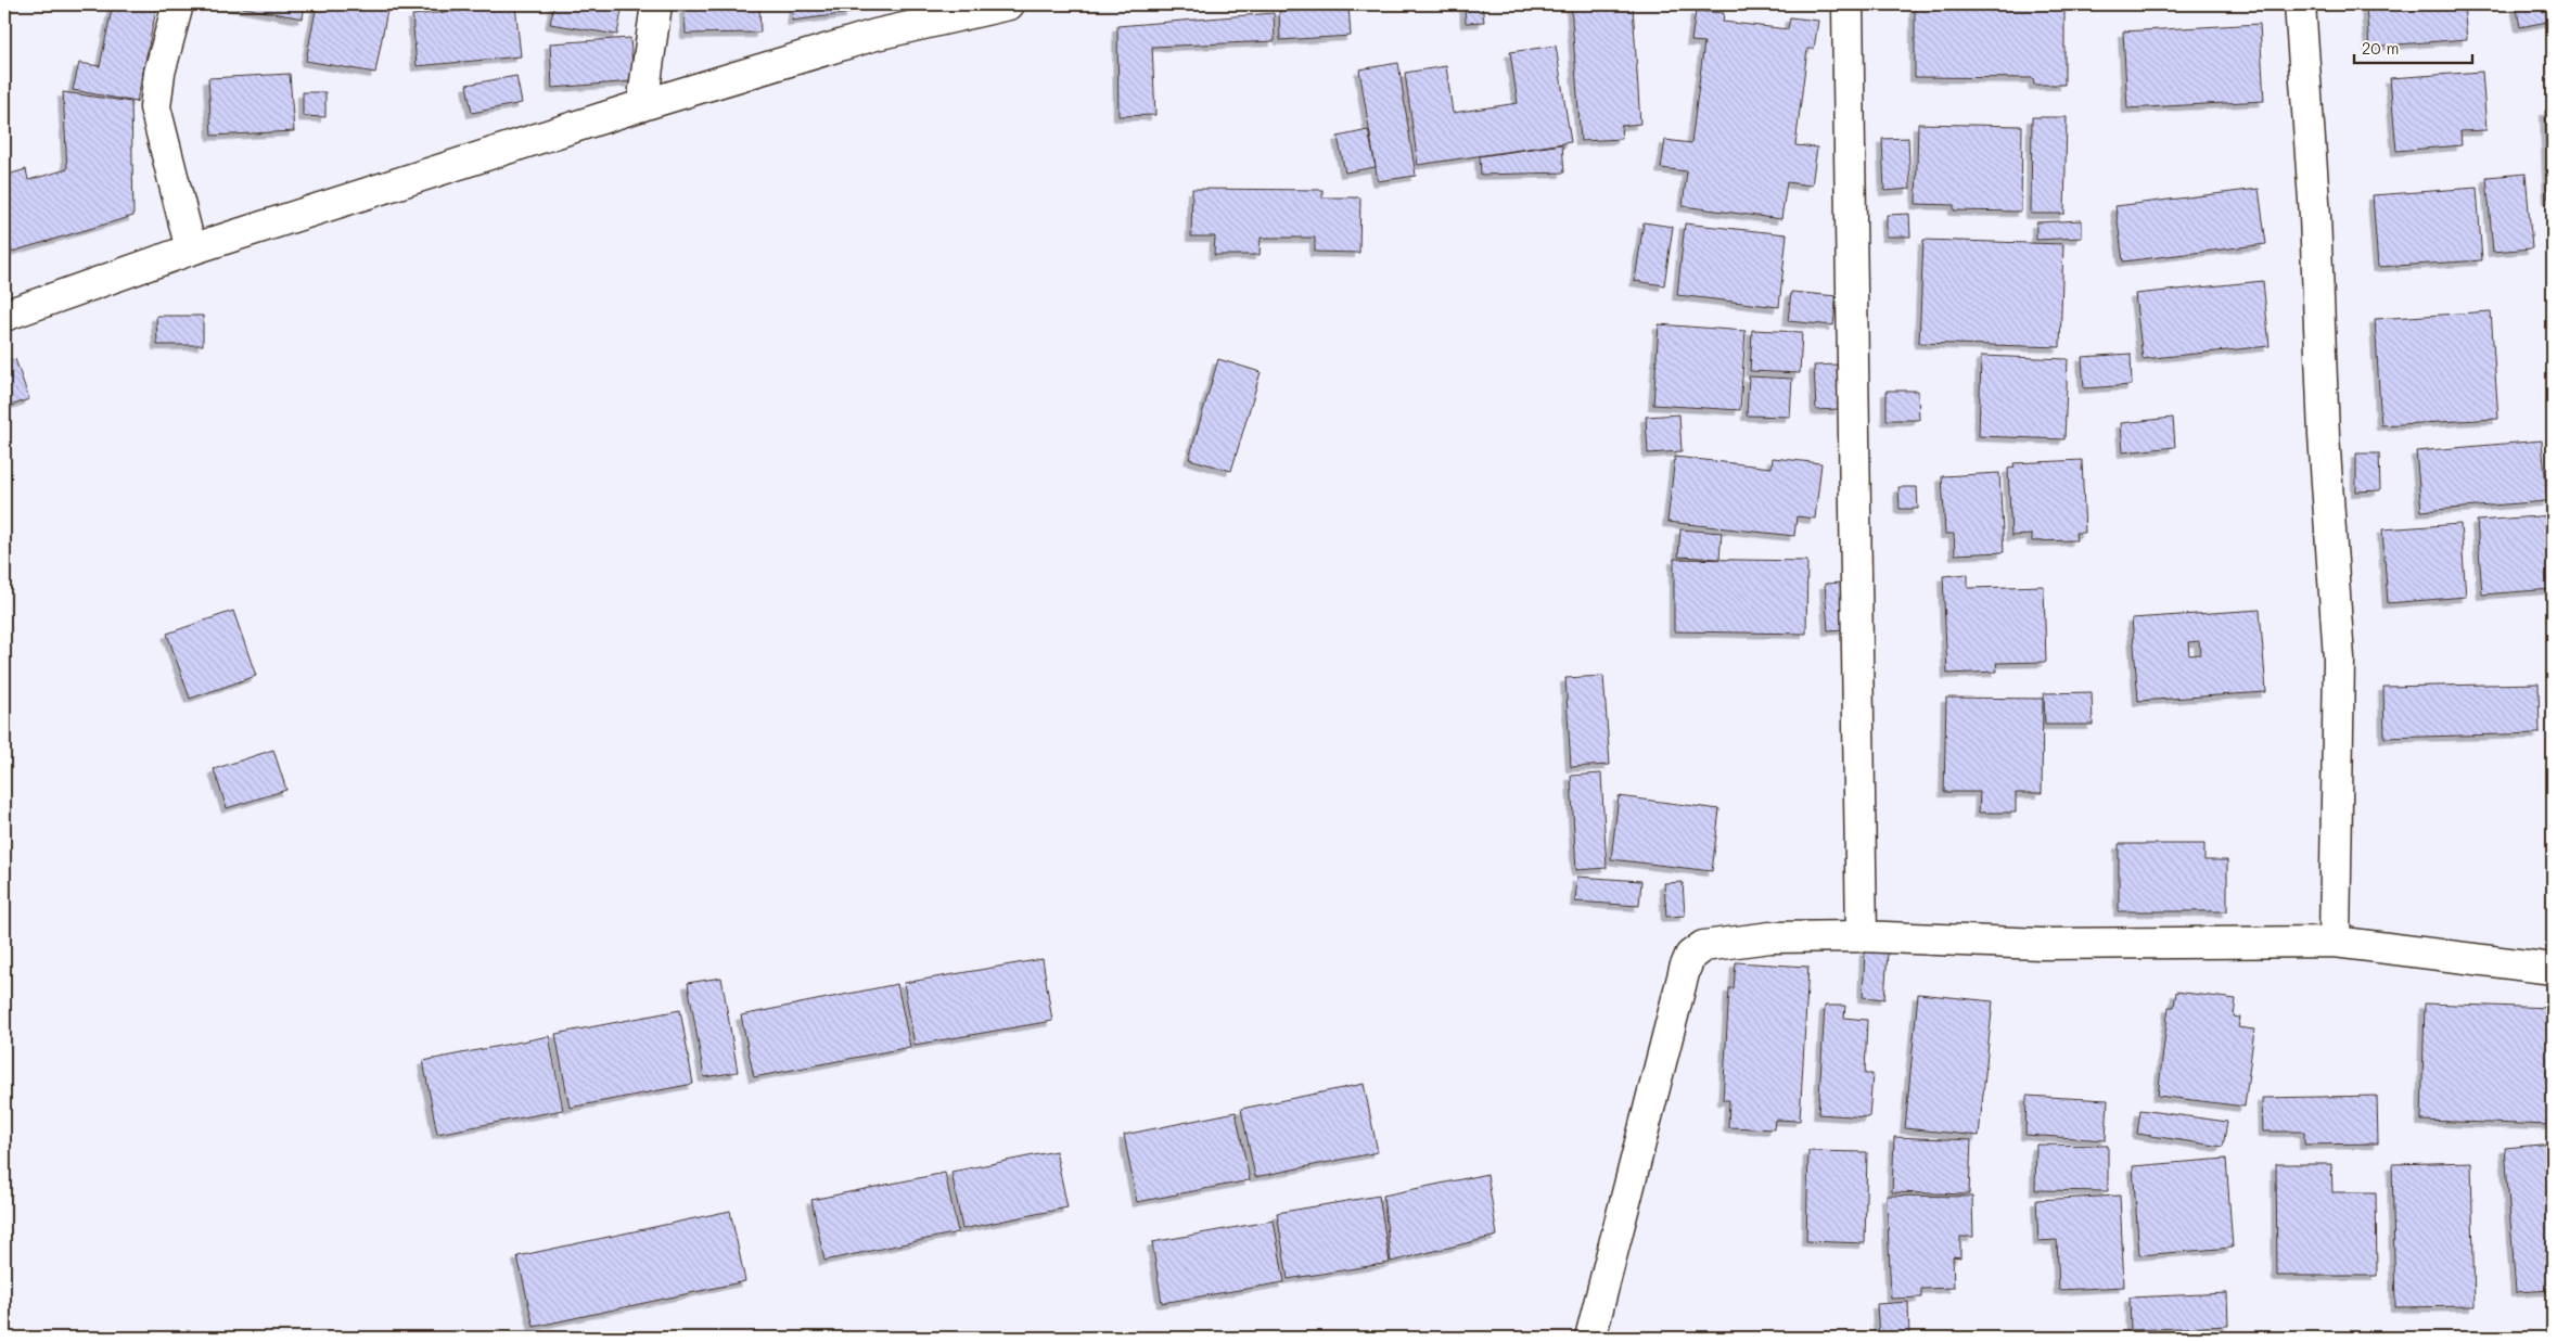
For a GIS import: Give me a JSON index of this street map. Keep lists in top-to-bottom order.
{
  "scale_bar": "20 m"
}
